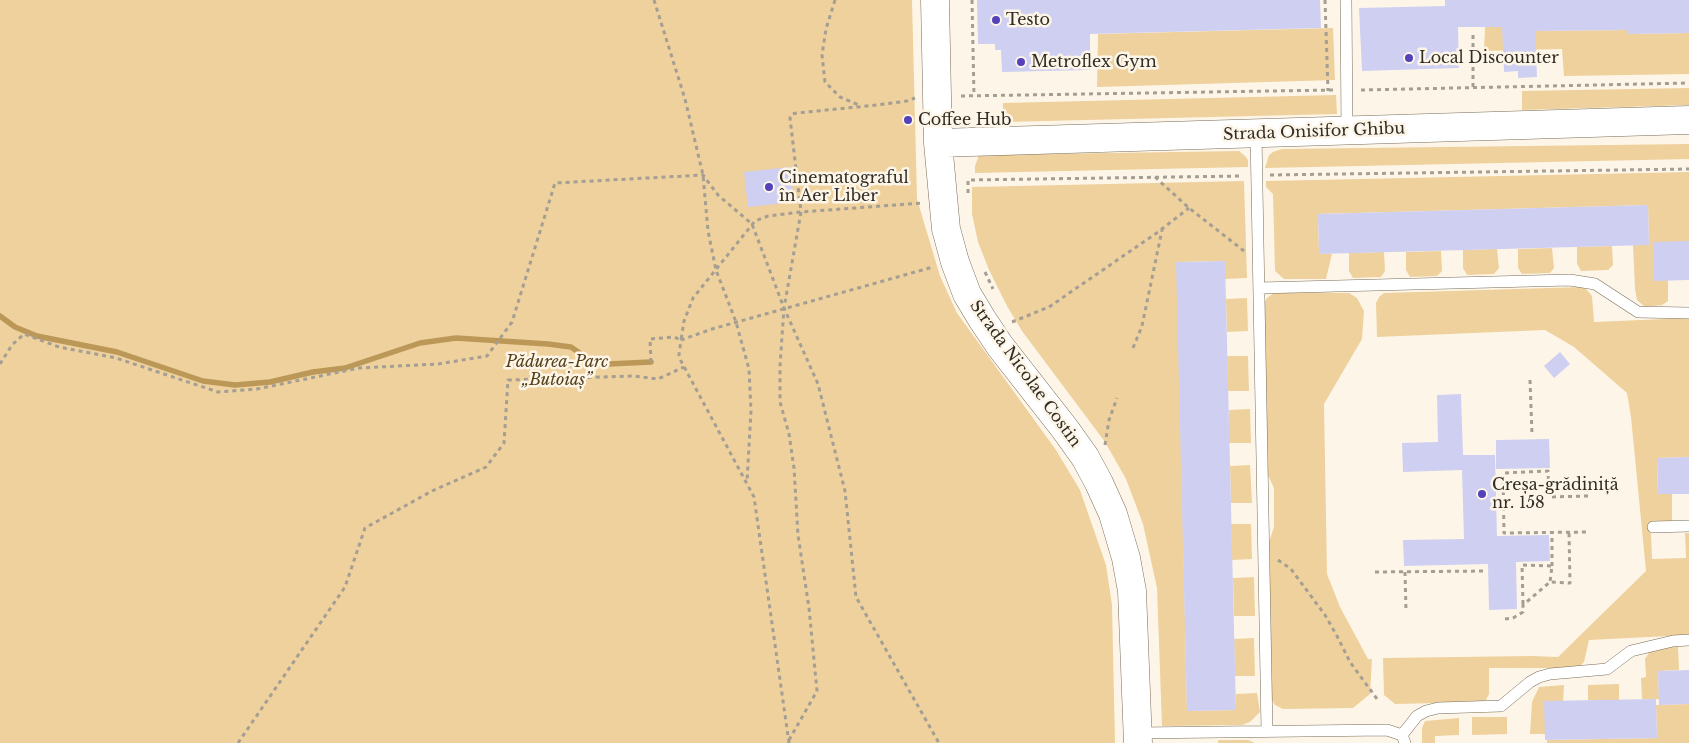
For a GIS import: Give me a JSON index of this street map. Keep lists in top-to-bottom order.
{
  "streets": {
    "main road": ["Strada Onisifor Ghibu", "Strada Nicolae Costin"]
  },
  "crossings": [
    ["Strada Onisifor Ghibu", "Strada Nicolae Costin"]
  ],
  "parks": ["Pădurea-Parc „Butoiaș”"],
  "places": [
    "Testo",
    "Local Discounter",
    "Metroflex Gym",
    "Coffee Hub",
    "Cinematograful în Aer Liber",
    "Creșa-grădiniță nr. 158"
  ]
}
